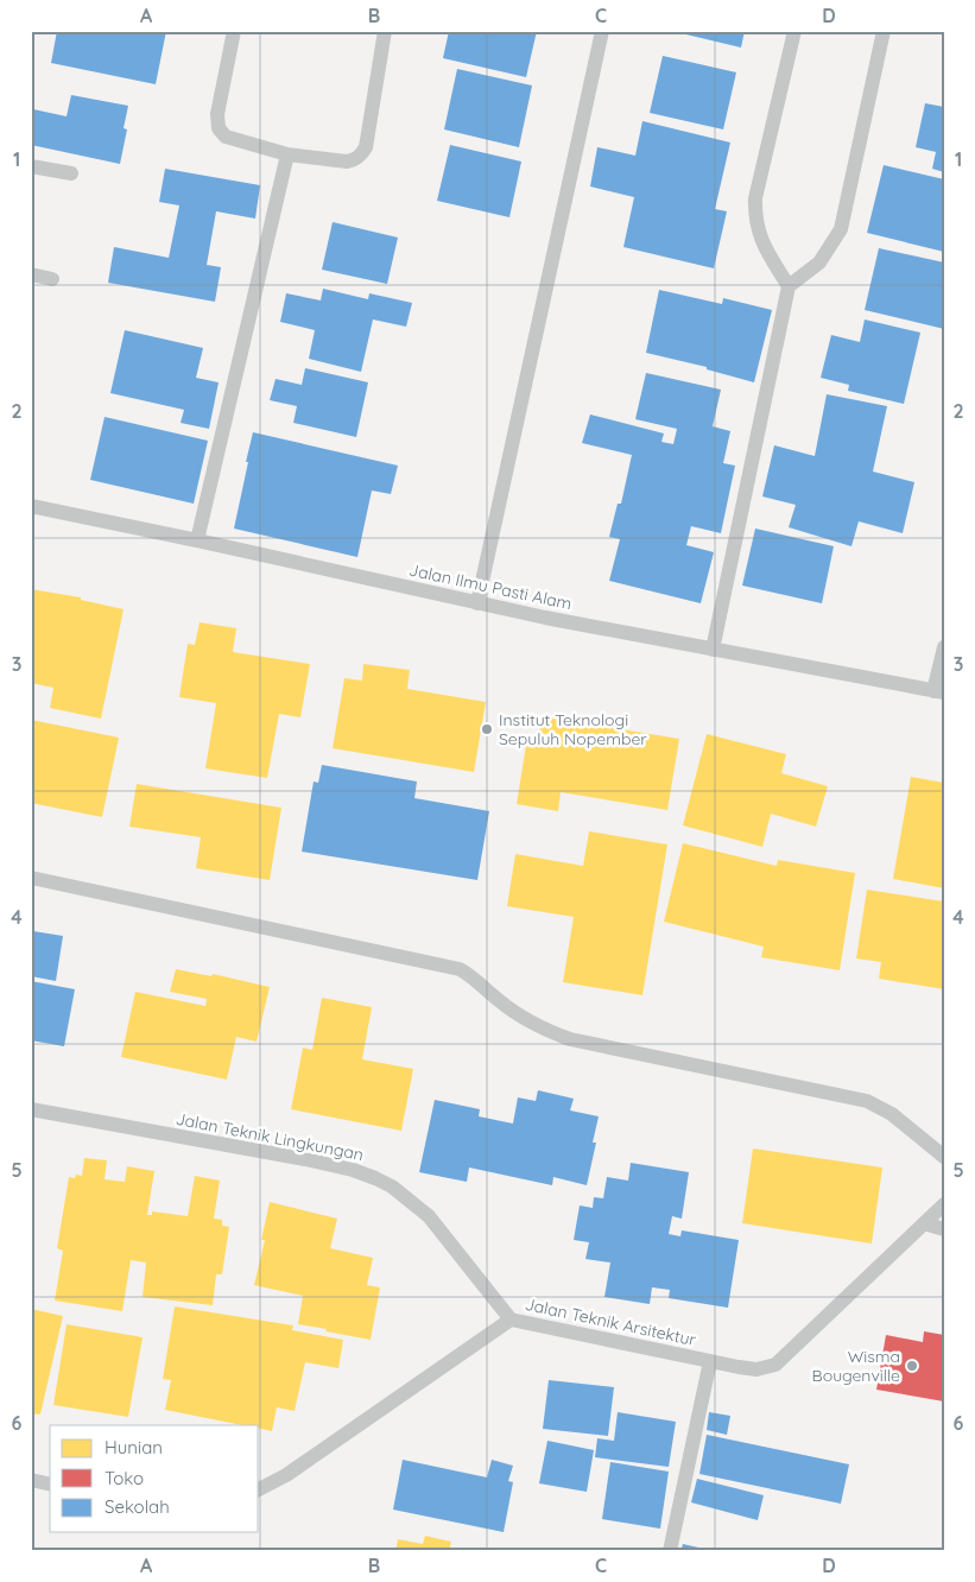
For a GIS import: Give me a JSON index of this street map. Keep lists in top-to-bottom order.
{
  "streets": {
    "lane": ["Jalan Ilmu Pasti Alam", "Jalan Teknik Lingkungan", "Jalan Teknik Arsitektur"]
  },
  "crossings": [
    ["Jalan Teknik Lingkungan", "Jalan Teknik Arsitektur"]
  ],
  "places": ["Institut Teknologi Sepuluh Nopember", "Wisma Bougenville"],
  "legend": ["Hunian", "Toko", "Sekolah"],
  "grid": {
    "columns": [
      "A",
      "B",
      "C",
      "D"
    ],
    "rows": [
      "1",
      "2",
      "3",
      "4",
      "5",
      "6"
    ]
  }
}
